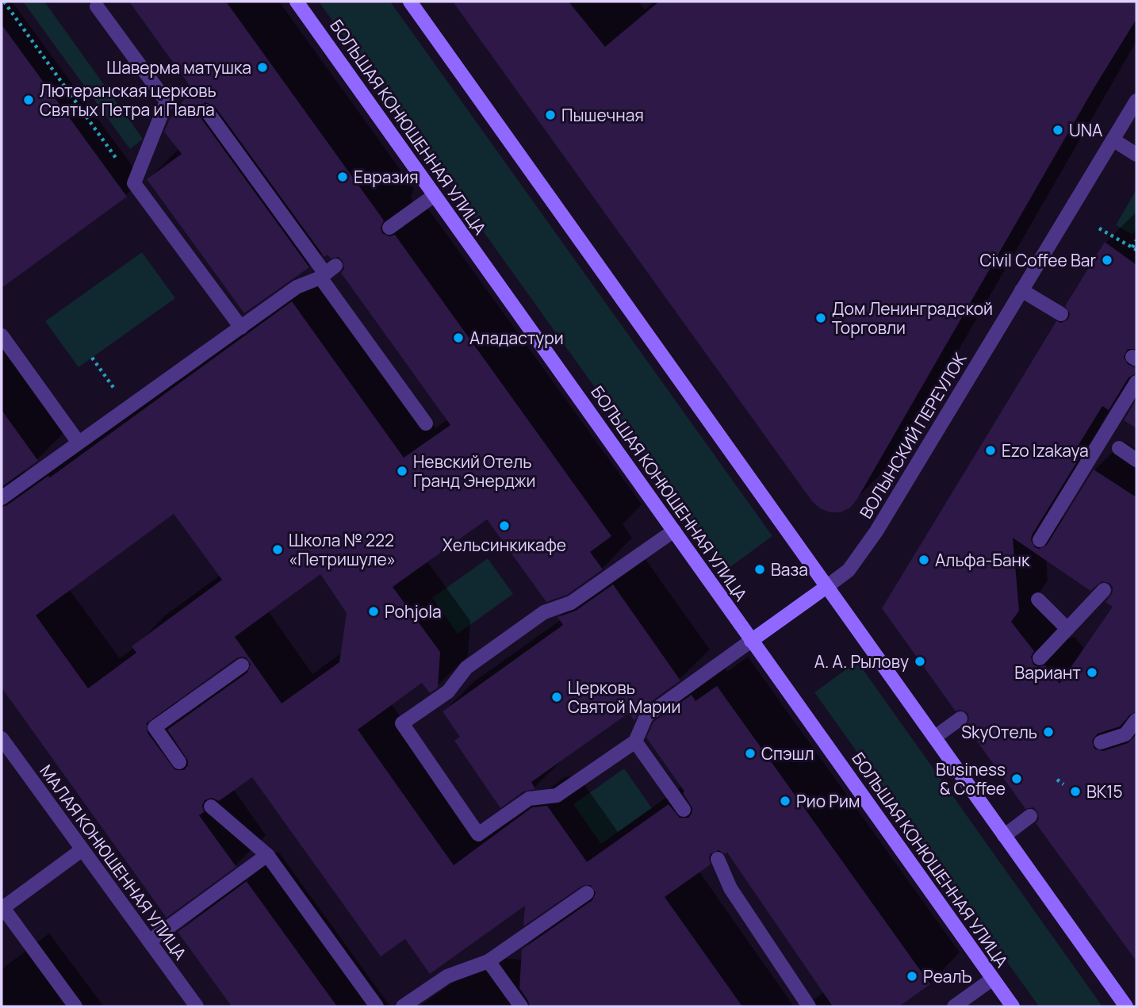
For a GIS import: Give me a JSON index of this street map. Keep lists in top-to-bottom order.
{
  "streets": {
    "main road": ["БОЛЬШАЯ КОНЮШЕННАЯ УЛИЦА", "ВОЛЫНСКИЙ ПЕРЕУЛОК"],
    "street": ["МАЛАЯ КОНЮШЕННАЯ УЛИЦА"]
  },
  "crossings": [
    ["БОЛЬШАЯ КОНЮШЕННАЯ УЛИЦА", "ВОЛЫНСКИЙ ПЕРЕУЛОК"]
  ],
  "places": [
    "Шаверма матушка",
    "Лютеранская церковь Святых Петра и Павла",
    "Пышечная",
    "UNA",
    "Евразия",
    "Civil Coffee Bar",
    "Дом Ленинградской Торговли",
    "Аладастури",
    "Ezo Izakaya",
    "Невский Отель Гранд Энерджи",
    "Хельсинкикафе",
    "Школа № 222 «Петришуле»",
    "Альфа-Банк",
    "Ваза",
    "Pohjola",
    "А. А. Рылову",
    "Вариант",
    "Церковь Святой Марии",
    "SkyОтель",
    "Спэшл",
    "Business & Coffee",
    "BK15",
    "Рио Рим",
    "РеалЪ"
  ]
}
